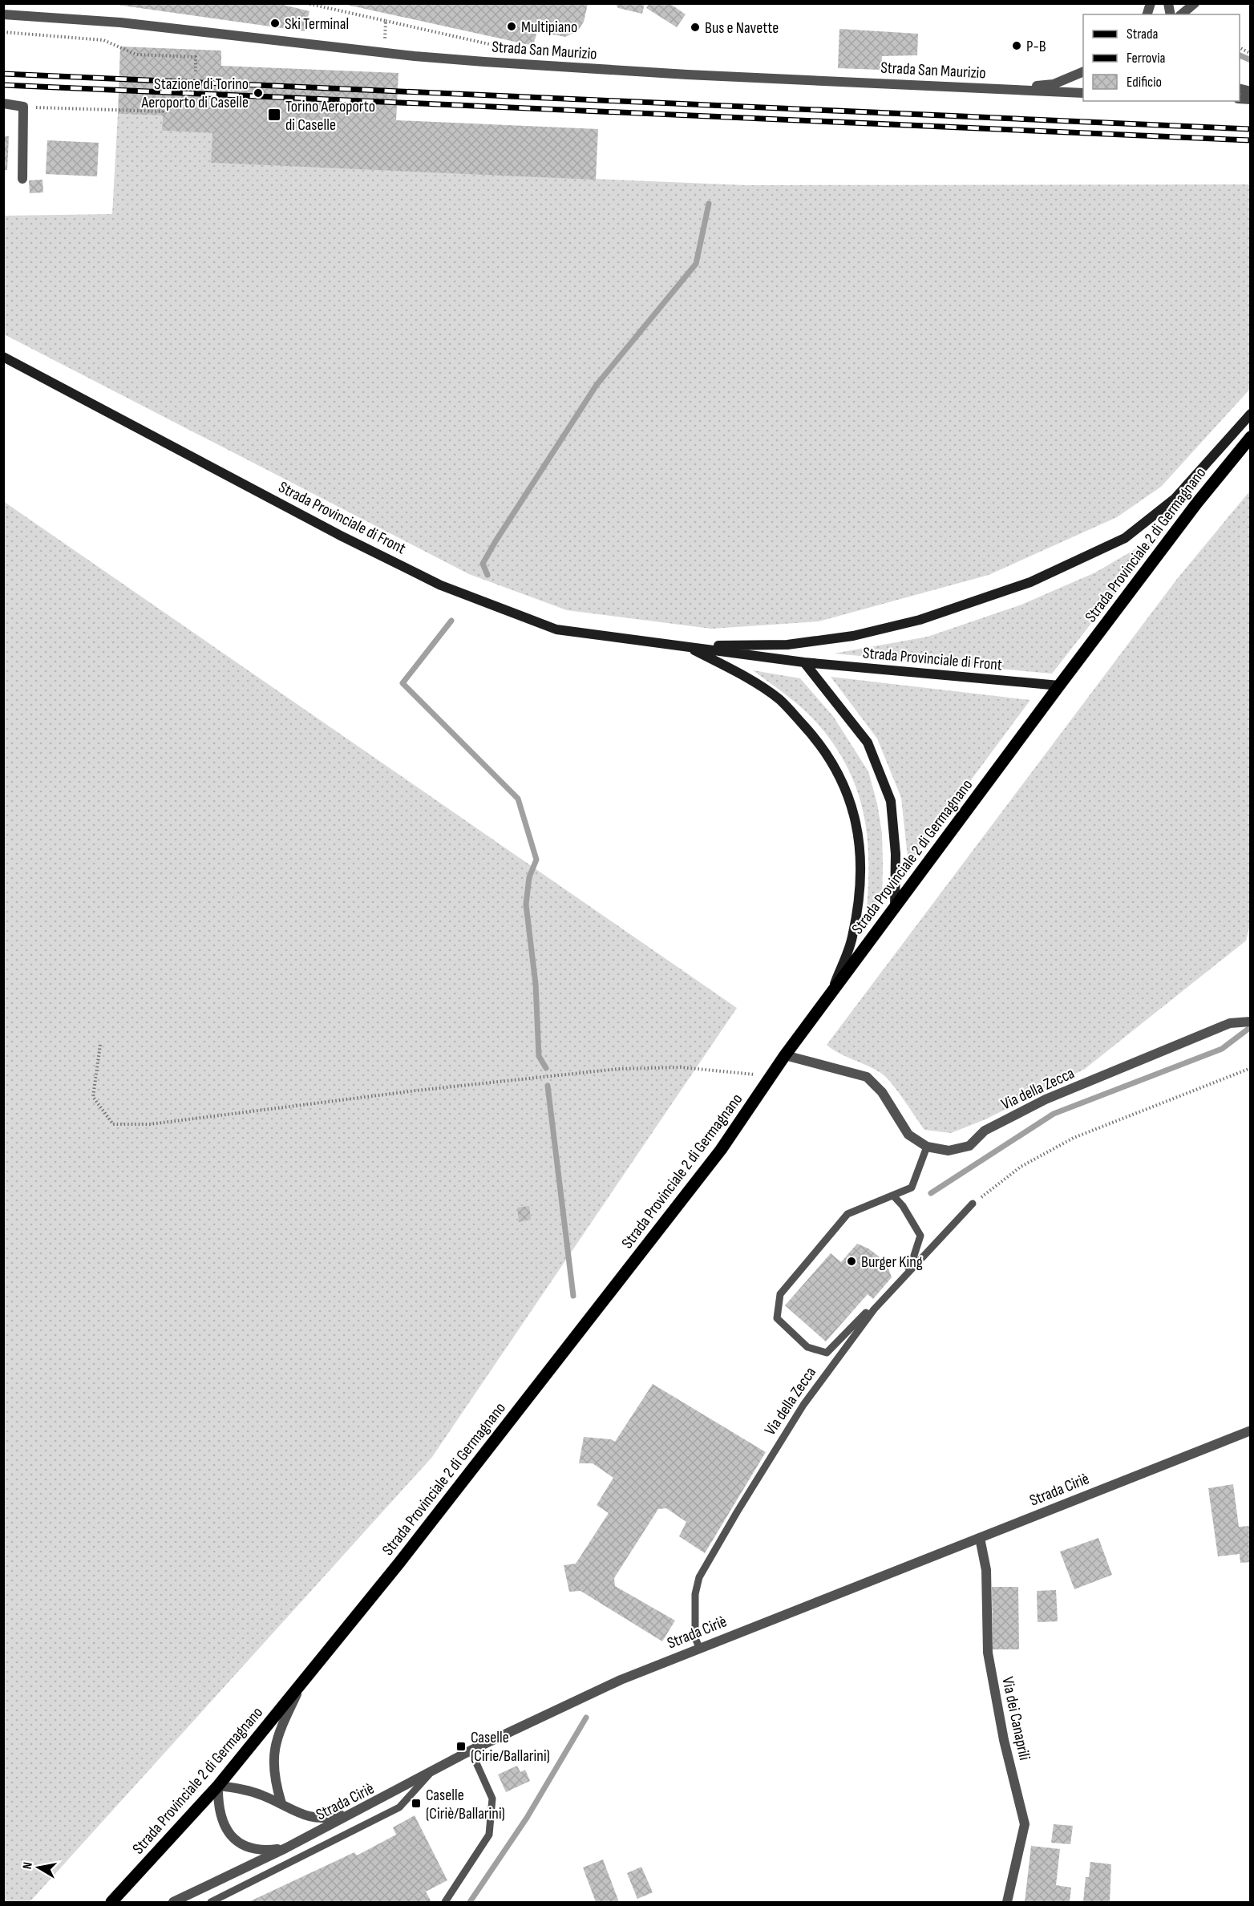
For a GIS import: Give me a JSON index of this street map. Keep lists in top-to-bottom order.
{
  "streets": {
    "main road": ["Strada Provinciale di Front", "Strada Provinciale 2 di Germagnano"],
    "street": [
      "Strada San Maurizio",
      "Via della Zecca",
      "Strada Ciriè",
      "Via dei Canaprili"
    ]
  },
  "crossings": [
    ["Strada Provinciale di Front", "Strada Provinciale 2 di Germagnano"],
    ["Strada Provinciale 2 di Germagnano", "Via della Zecca"],
    ["Via della Zecca", "Strada Ciriè"],
    ["Strada Ciriè", "Via dei Canaprili"]
  ],
  "places": {
    "other": [
      "Ski Terminal",
      "Multipiano",
      "Bus e Navette",
      "P-B",
      "Stazione di Torino Aeroporto di Caselle",
      "Burger King"
    ],
    "transit": ["Torino Aeroporto di Caselle", "Caselle (Cirie/Ballarini)", "Caselle (Ciriè/Ballarini)"]
  },
  "legend": ["Strada", "Ferrovia", "Edificio"],
  "north": "left"
}
